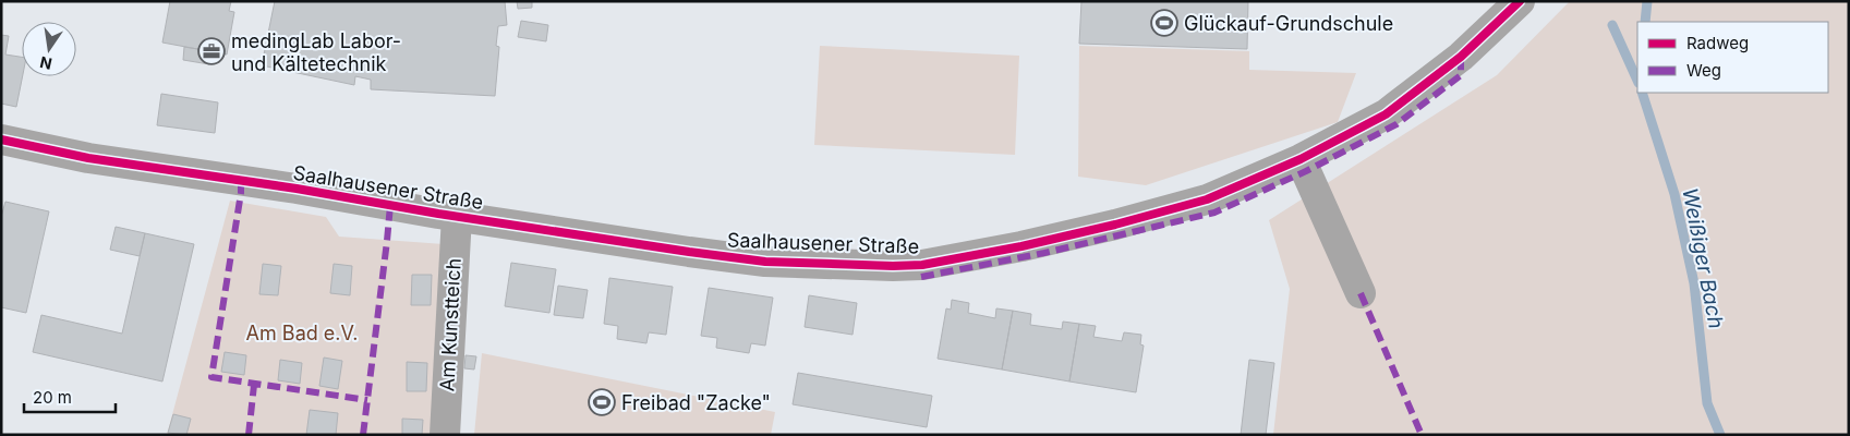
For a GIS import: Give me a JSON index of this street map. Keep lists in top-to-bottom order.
{
  "streets": {
    "street": ["Saalhausener Straße", "Am Kunstteich"]
  },
  "crossings": [
    ["Saalhausener Straße", "Am Kunstteich"]
  ],
  "water": ["Weißiger Bach"],
  "parks": ["Am Bad e.V."],
  "places": {
    "sports": ["Glückauf-Grundschule", "Freibad \"Zacke\""],
    "office": ["medingLab Labor- und Kältetechnik"]
  },
  "legend": ["Radweg", "Weg"],
  "scale_bar": "20 m",
  "north": "bottom"
}
